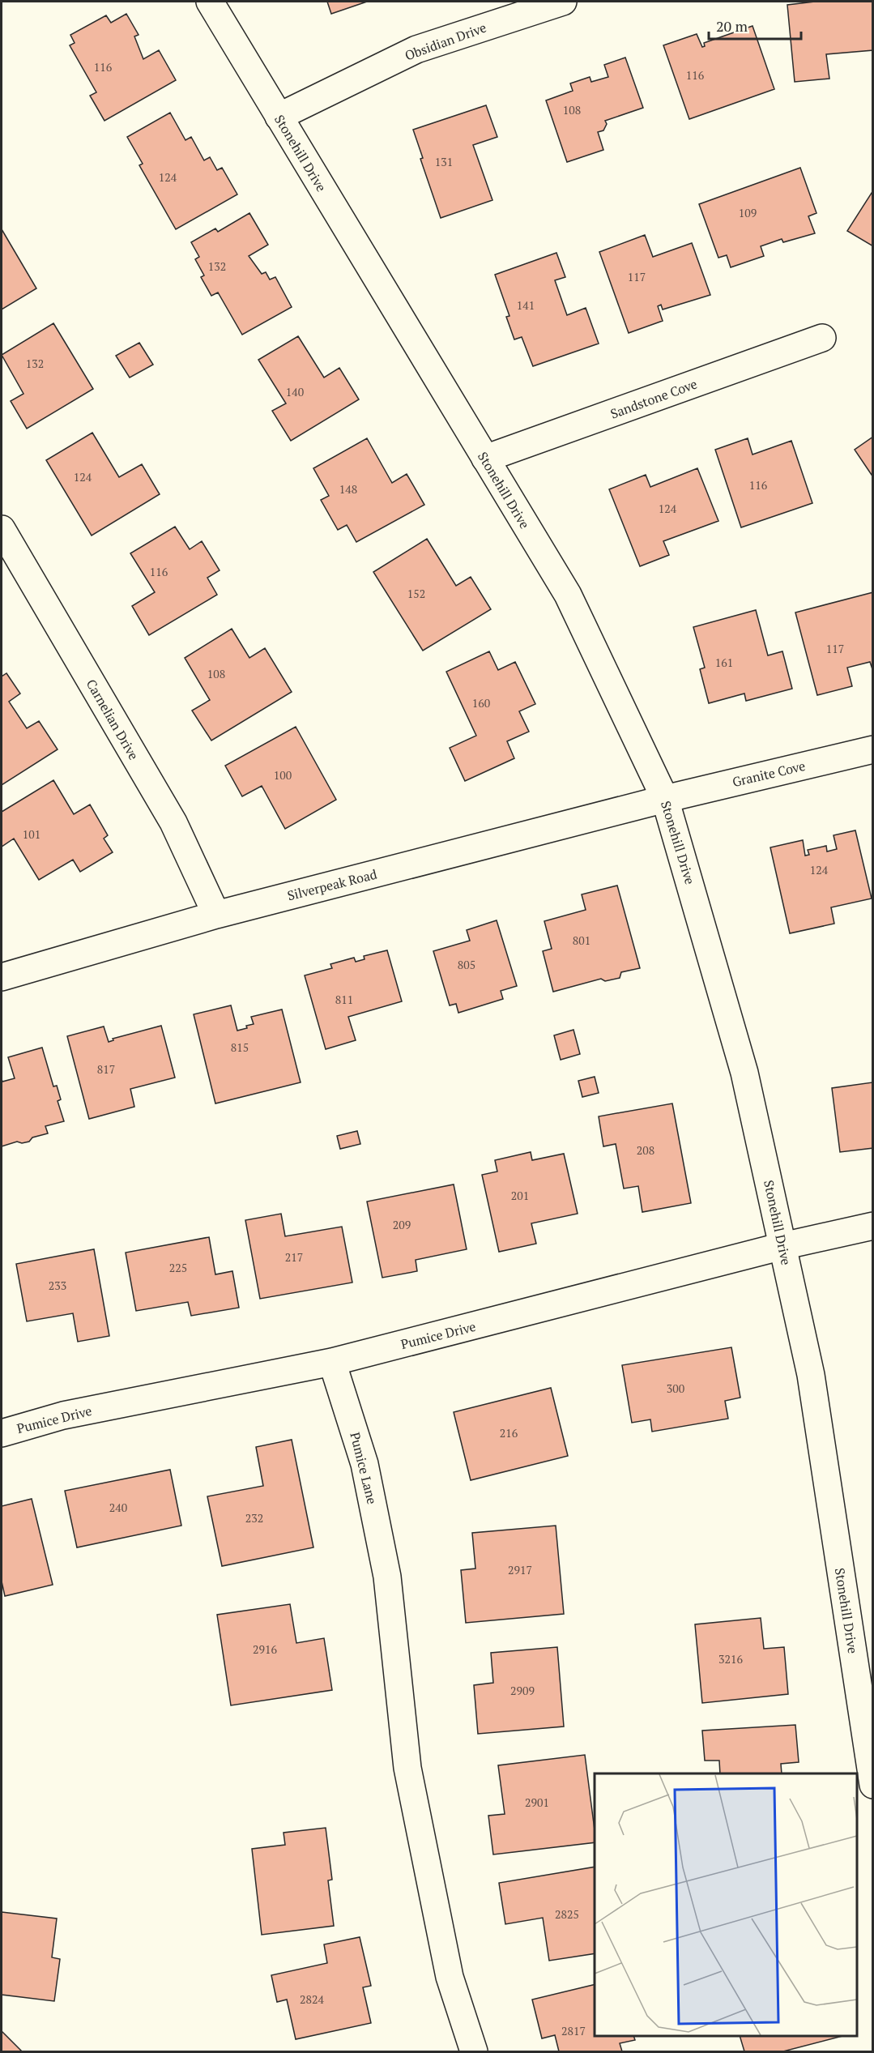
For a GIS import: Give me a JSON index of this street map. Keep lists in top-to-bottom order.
{
  "streets": {
    "street": [
      "Obsidian Drive",
      "Stonehill Drive",
      "Sandstone Cove",
      "Carnelian Drive",
      "Granite Cove",
      "Silverpeak Road",
      "Pumice Drive",
      "Pumice Lane"
    ]
  },
  "crossings": [
    ["Obsidian Drive", "Stonehill Drive"],
    ["Stonehill Drive", "Sandstone Cove"],
    ["Stonehill Drive", "Granite Cove"],
    ["Stonehill Drive", "Silverpeak Road"],
    ["Stonehill Drive", "Pumice Drive"],
    ["Carnelian Drive", "Silverpeak Road"],
    ["Granite Cove", "Silverpeak Road"],
    ["Pumice Drive", "Pumice Lane"]
  ],
  "house_numbers": [
    "116",
    "116",
    "108",
    "131",
    "124",
    "109",
    "132",
    "117",
    "141",
    "132",
    "140",
    "124",
    "116",
    "148",
    "124",
    "116",
    "152",
    "117",
    "161",
    "108",
    "160",
    "100",
    "101",
    "124",
    "801",
    "805",
    "811",
    "815",
    "817",
    "208",
    "201",
    "209",
    "217",
    "225",
    "233",
    "300",
    "216",
    "240",
    "232",
    "2917",
    "2916",
    "3216",
    "2909",
    "2901",
    "2825",
    "2824",
    "2817"
  ],
  "scale_bar": "20 m"
}
